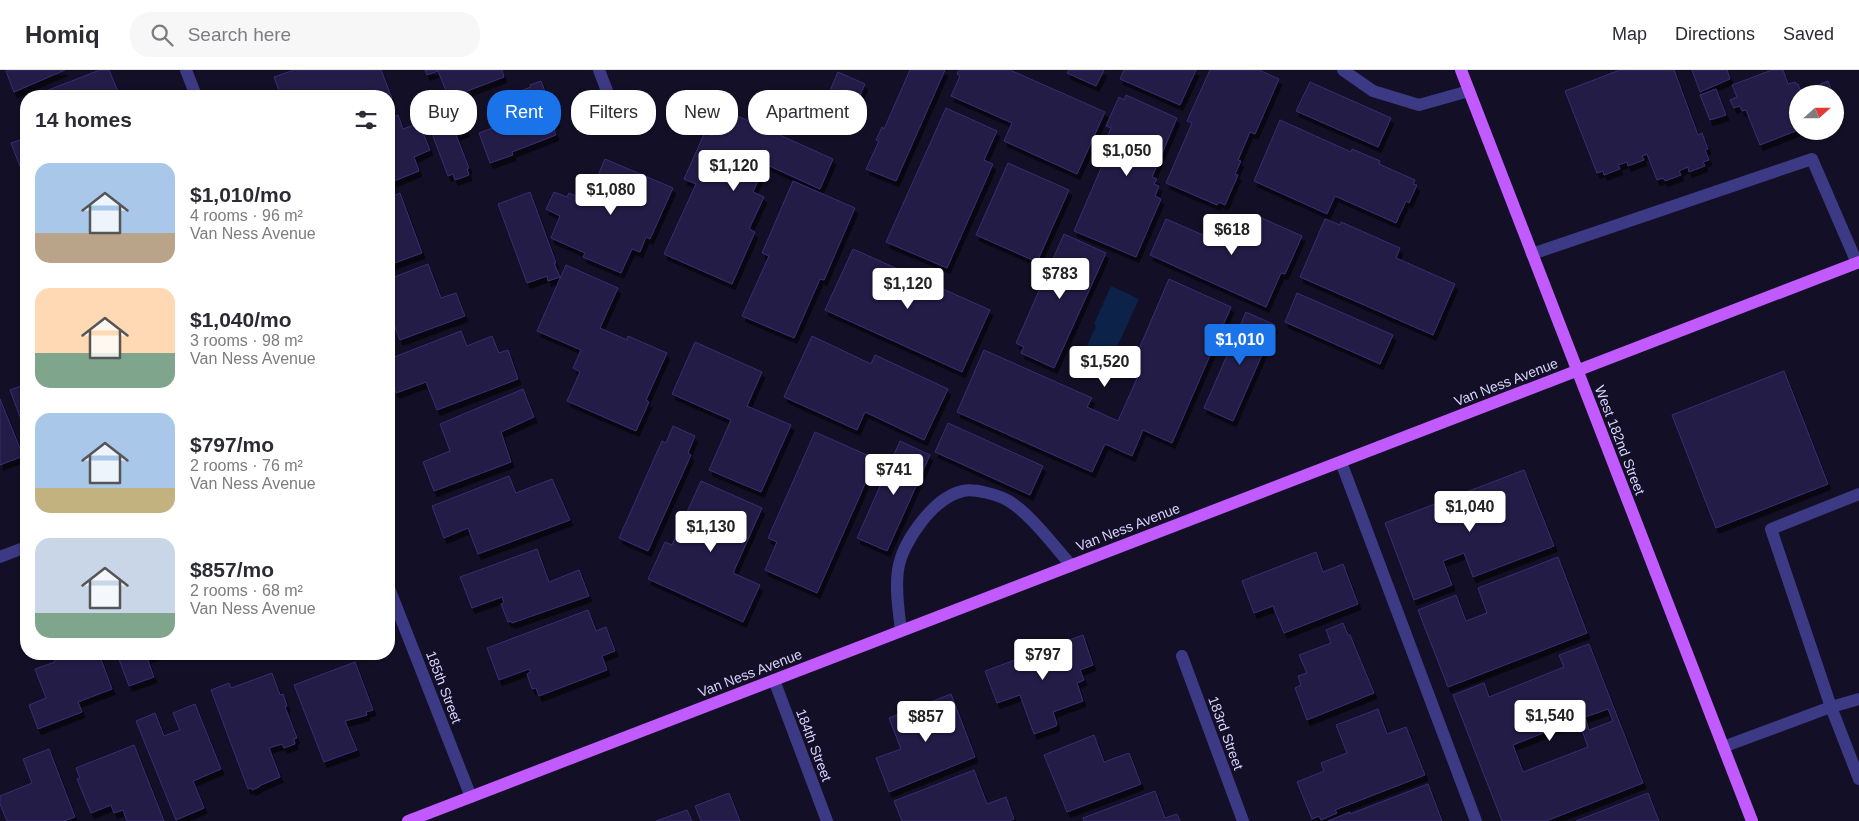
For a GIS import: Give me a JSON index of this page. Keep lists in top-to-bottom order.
{
  "streets": {
    "main road": ["Van Ness Avenue", "West 182nd Street"],
    "street": ["185th Street", "183rd Street", "184th Street"]
  },
  "crossings": [
    ["Van Ness Avenue", "West 182nd Street"],
    ["Van Ness Avenue", "185th Street"],
    ["Van Ness Avenue", "184th Street"]
  ],
  "north": "right",
  "page": {
    "header": "Homiq",
    "search": "Search here",
    "nav": ["Map", "Directions", "Saved"],
    "chip": [
      "Buy",
      "Rent",
      "Filters",
      "New",
      "Apartment"
    ],
    "heading": "14 homes",
    "price": [
      "$1,050",
      "$1,120",
      "$1,080",
      "$618",
      "$783",
      "$1,120",
      "$1,010",
      "$1,520",
      "$741",
      "$1,040",
      "$1,130",
      "$797",
      "$1,540",
      "$857"
    ],
    "list": [
      {
        "name": "$1,010/mo",
        "note": "4 rooms · 96 m² · Van Ness Avenue"
      },
      {
        "name": "$1,040/mo",
        "note": "3 rooms · 98 m² · Van Ness Avenue"
      },
      {
        "name": "$797/mo",
        "note": "2 rooms · 76 m² · Van Ness Avenue"
      },
      {
        "name": "$857/mo",
        "note": "2 rooms · 68 m² · Van Ness Avenue"
      }
    ]
  }
}
